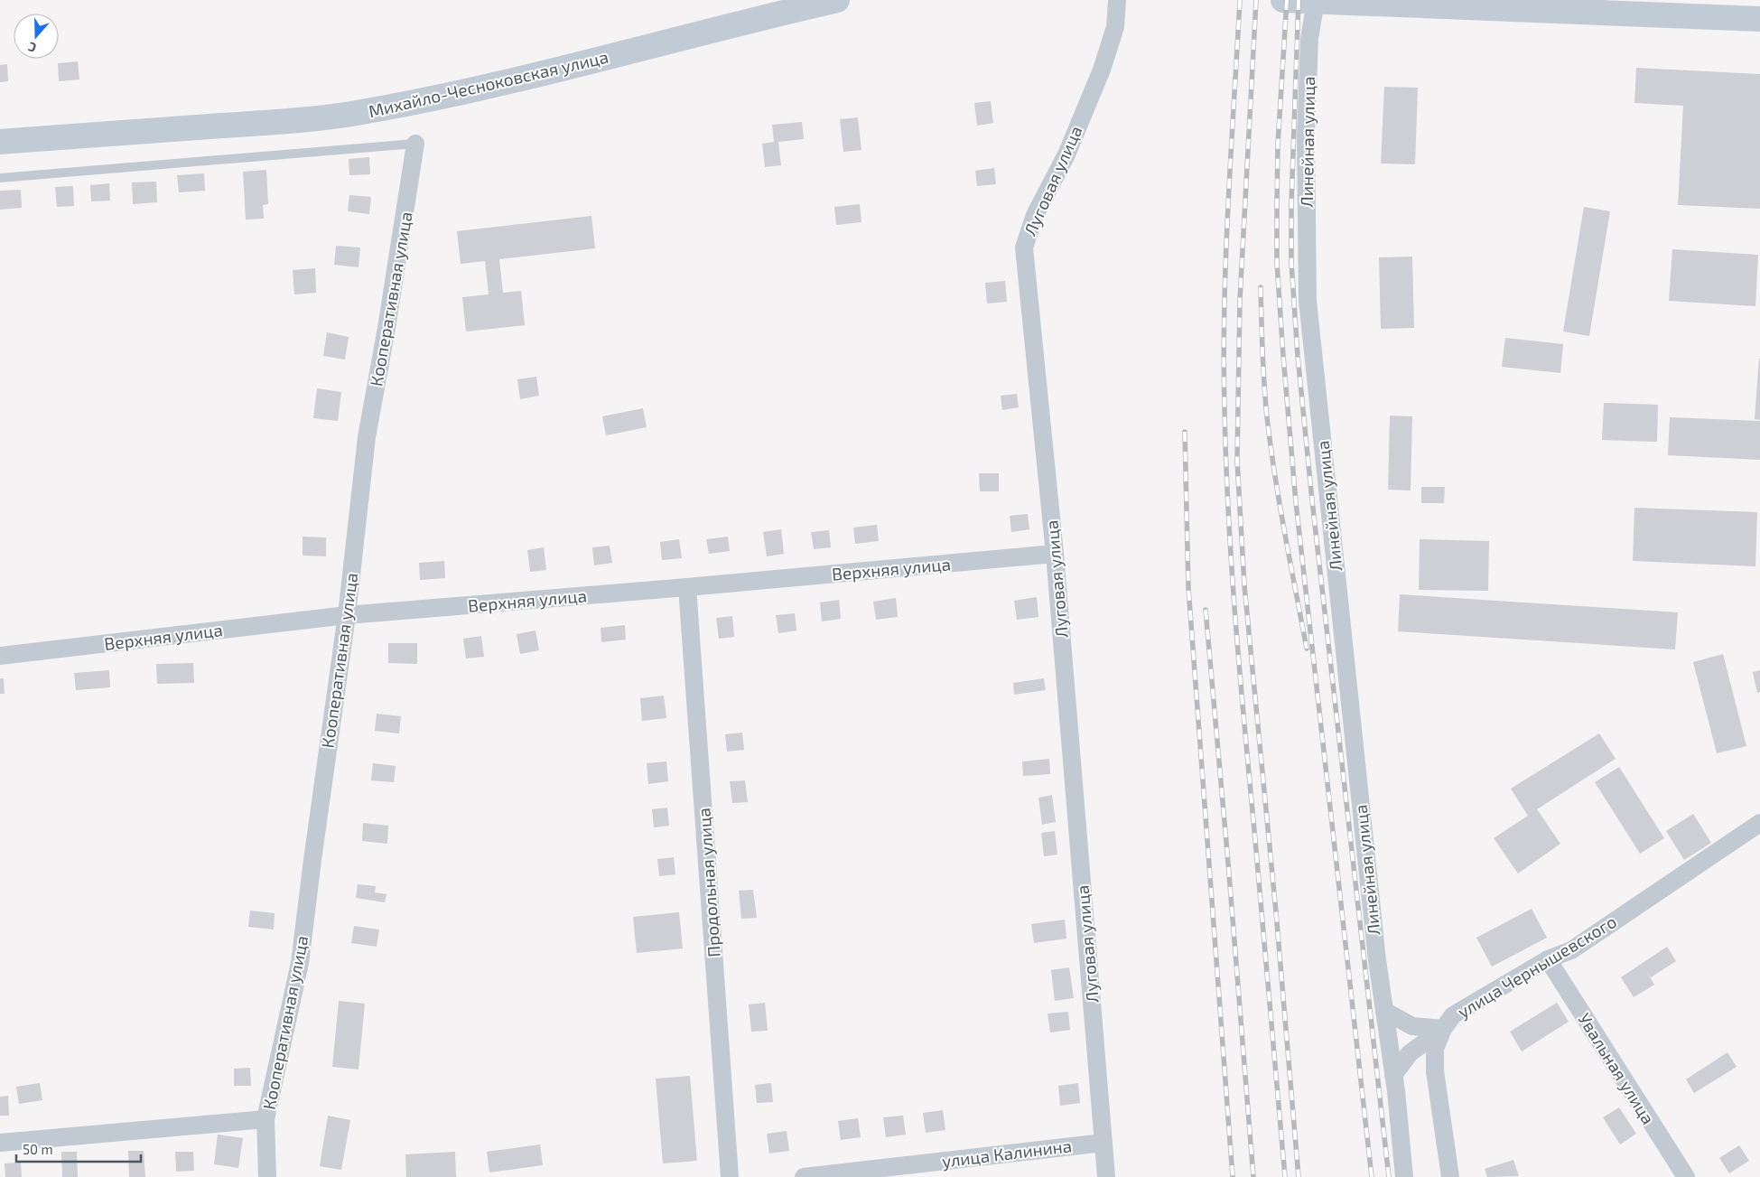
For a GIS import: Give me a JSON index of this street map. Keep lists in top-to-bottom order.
{
  "streets": {
    "street": [
      "Михайло-Чесноковская улица",
      "Линейная улица",
      "Луговая улица",
      "Кооперативная улица",
      "Верхняя улица",
      "Продольная улица",
      "улица Чернышевского",
      "Увальная улица",
      "улица Калинина"
    ]
  },
  "crossings": [
    ["Луговая улица", "Верхняя улица"],
    ["Луговая улица", "улица Калинина"],
    ["Кооперативная улица", "Верхняя улица"],
    ["Верхняя улица", "Продольная улица"],
    ["улица Чернышевского", "Увальная улица"]
  ],
  "scale_bar": "50 m",
  "north": "bottom"
}
